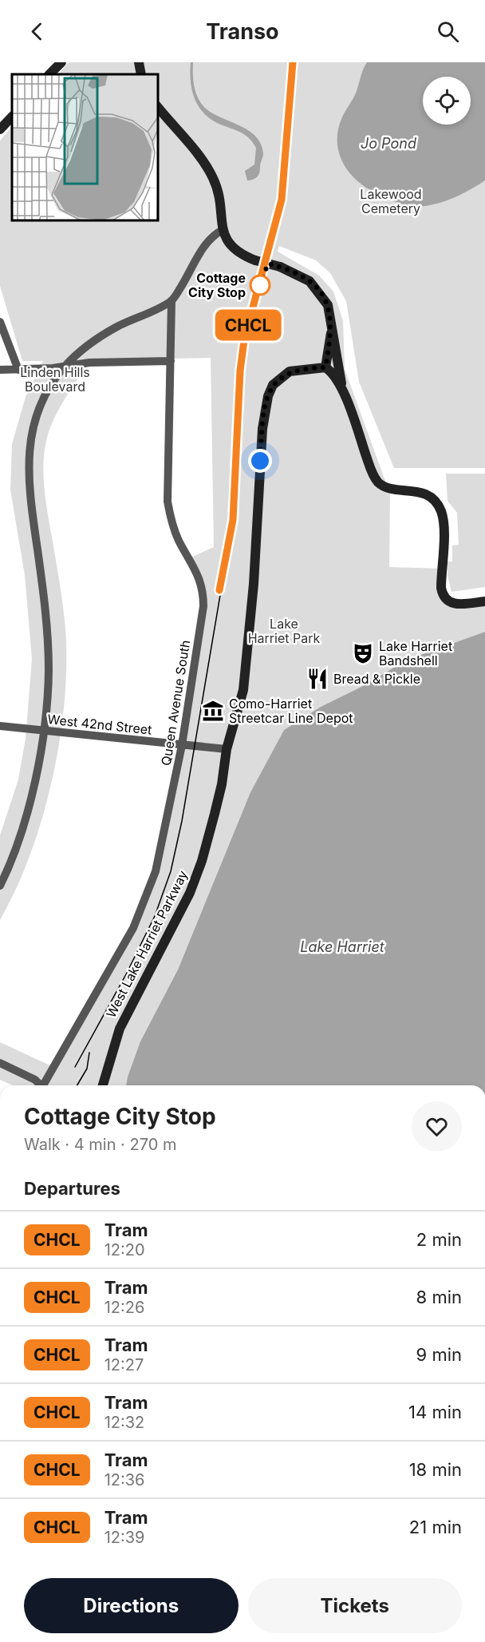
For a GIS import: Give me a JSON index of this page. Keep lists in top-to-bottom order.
{
  "streets": {
    "street": ["Queen Avenue South", "West 42nd Street", "West Lake Harriet Parkway"]
  },
  "crossings": [
    ["Queen Avenue South", "West 42nd Street"],
    ["West 42nd Street", "West Lake Harriet Parkway"]
  ],
  "water": ["Jo Pond", "Lake Harriet"],
  "parks": ["Lakewood Cemetery", "Linden Hills Boulevard", "Lake Harriet Park"],
  "places": {
    "other": ["Cottage City Stop"],
    "theatre": ["Lake Harriet Bandshell"],
    "restaurant": ["Bread & Pickle"],
    "museum": ["Como-Harriet Streetcar Line Depot"]
  },
  "lines": ["tram line CHCL"],
  "page": {
    "header": "Transo",
    "on_map": "CHCL",
    "heading": [
      ["Cottage City Stop", "Walk · 4 min · 270 m"],
      "Departures"
    ],
    "list": [
      {
        "mark": "CHCL",
        "name": "Tram",
        "note": "12:20",
        "value": "2 min"
      },
      {
        "mark": "CHCL",
        "name": "Tram",
        "note": "12:26",
        "value": "8 min"
      },
      {
        "mark": "CHCL",
        "name": "Tram",
        "note": "12:27",
        "value": "9 min"
      },
      {
        "mark": "CHCL",
        "name": "Tram",
        "note": "12:32",
        "value": "14 min"
      },
      {
        "mark": "CHCL",
        "name": "Tram",
        "note": "12:36",
        "value": "18 min"
      },
      {
        "mark": "CHCL",
        "name": "Tram",
        "note": "12:39",
        "value": "21 min"
      }
    ],
    "buttons": ["Directions", "Tickets"]
  }
}
